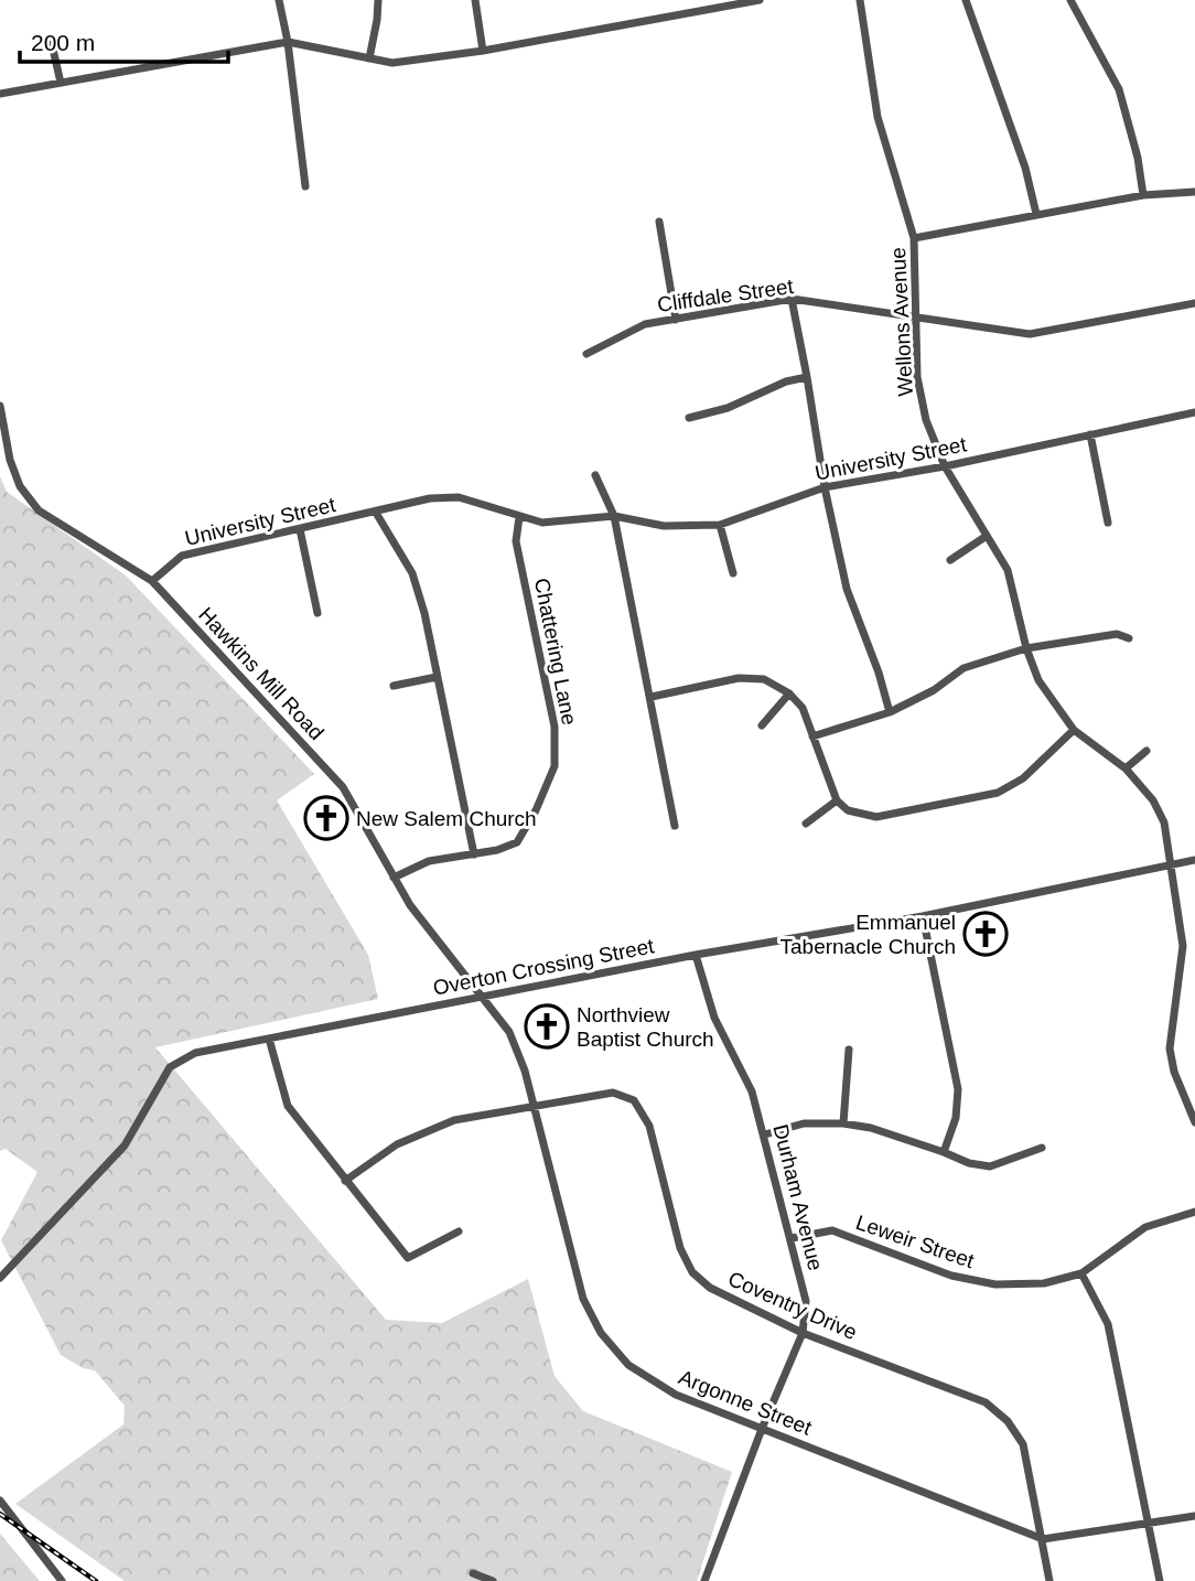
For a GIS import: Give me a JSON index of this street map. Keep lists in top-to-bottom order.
{
  "streets": {
    "street": [
      "Cliffdale Street",
      "Wellons Avenue",
      "University Street",
      "Chattering Lane",
      "Hawkins Mill Road",
      "Overton Crossing Street",
      "Durham Avenue",
      "Leweir Street",
      "Coventry Drive",
      "Argonne Street"
    ]
  },
  "crossings": [
    ["Cliffdale Street", "Wellons Avenue"],
    ["Wellons Avenue", "University Street"],
    ["Wellons Avenue", "Overton Crossing Street"],
    ["University Street", "Chattering Lane"],
    ["University Street", "Hawkins Mill Road"],
    ["Chattering Lane", "Hawkins Mill Road"],
    ["Hawkins Mill Road", "Overton Crossing Street"],
    ["Hawkins Mill Road", "Argonne Street"],
    ["Overton Crossing Street", "Durham Avenue"],
    ["Overton Crossing Street", "Argonne Street"],
    ["Durham Avenue", "Leweir Street"],
    ["Durham Avenue", "Coventry Drive"],
    ["Durham Avenue", "Argonne Street"],
    ["Coventry Drive", "Argonne Street"]
  ],
  "places": {
    "church": ["New Salem Church", "Emmanuel Tabernacle Church", "Northview Baptist Church"]
  },
  "scale_bar": "200 m"
}
